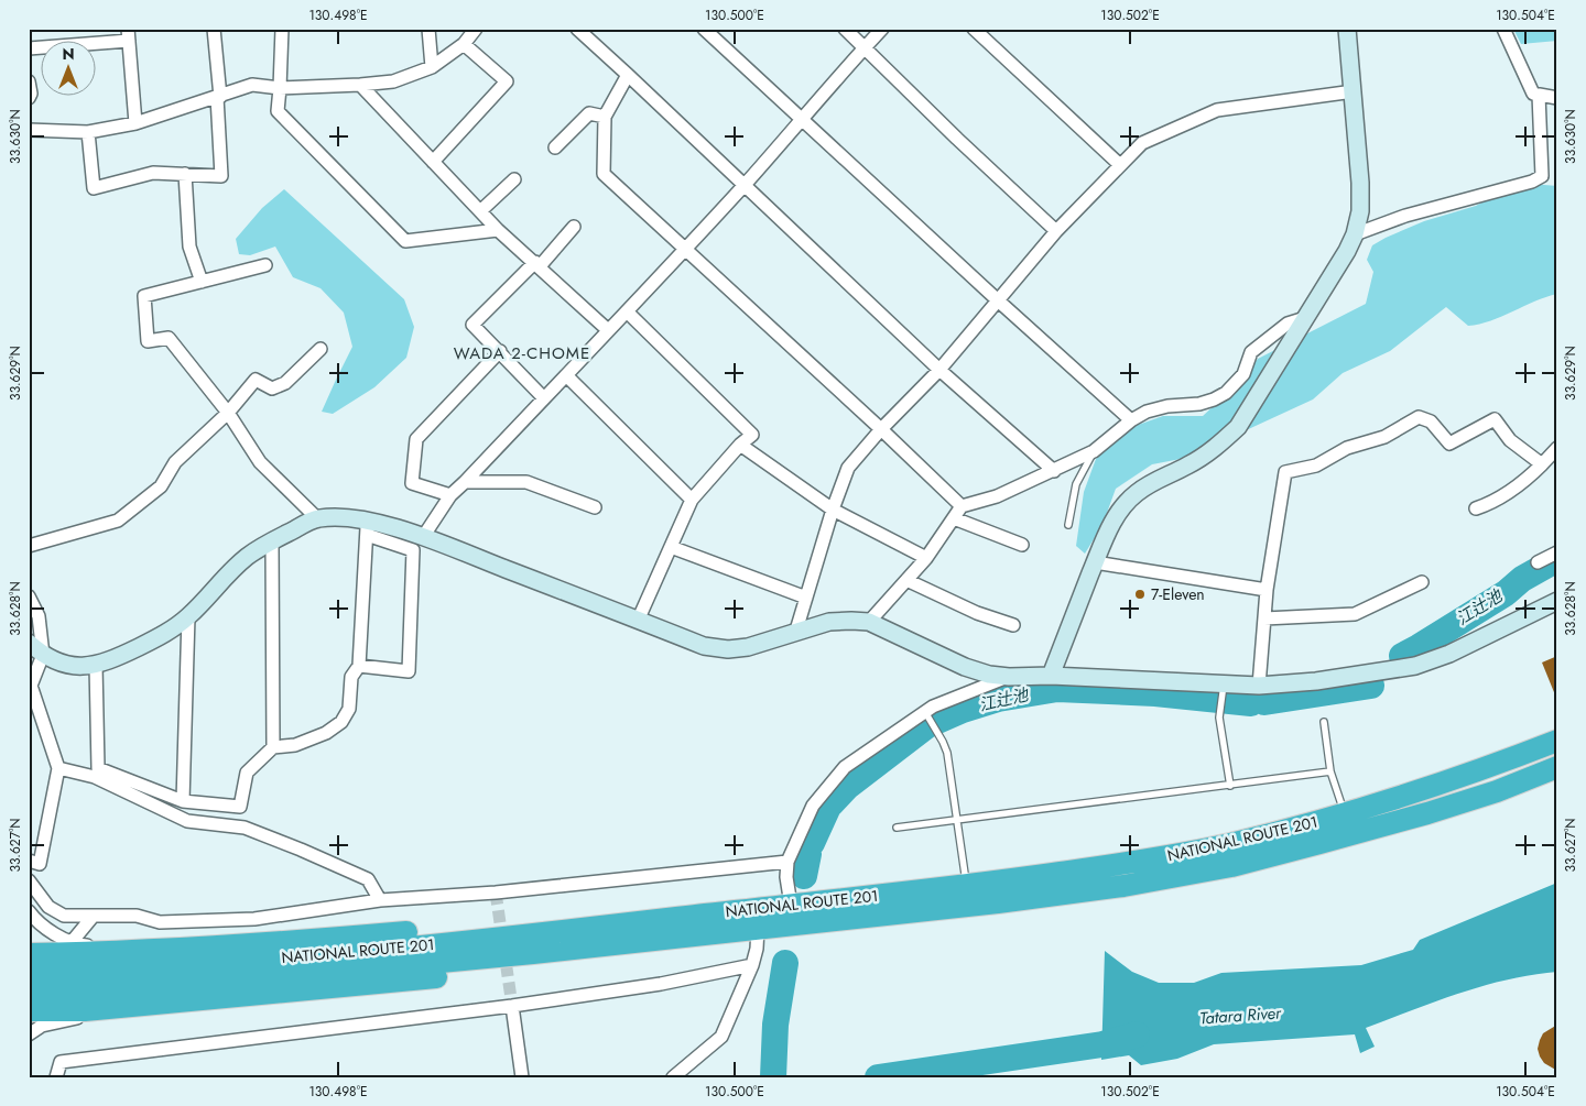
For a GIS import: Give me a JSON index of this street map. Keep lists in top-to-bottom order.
{
  "streets": {
    "highway": ["NATIONAL ROUTE 201"]
  },
  "districts": ["WADA 2-CHOME"],
  "water": ["江辻池", "Tatara River"],
  "places": ["7-Eleven"],
  "north": "top",
  "coordinates": [
    "130.498°E",
    "130.500°E",
    "130.502°E",
    "130.504°E",
    "33.630°N",
    "33.629°N",
    "33.628°N",
    "33.627°N"
  ]
}
